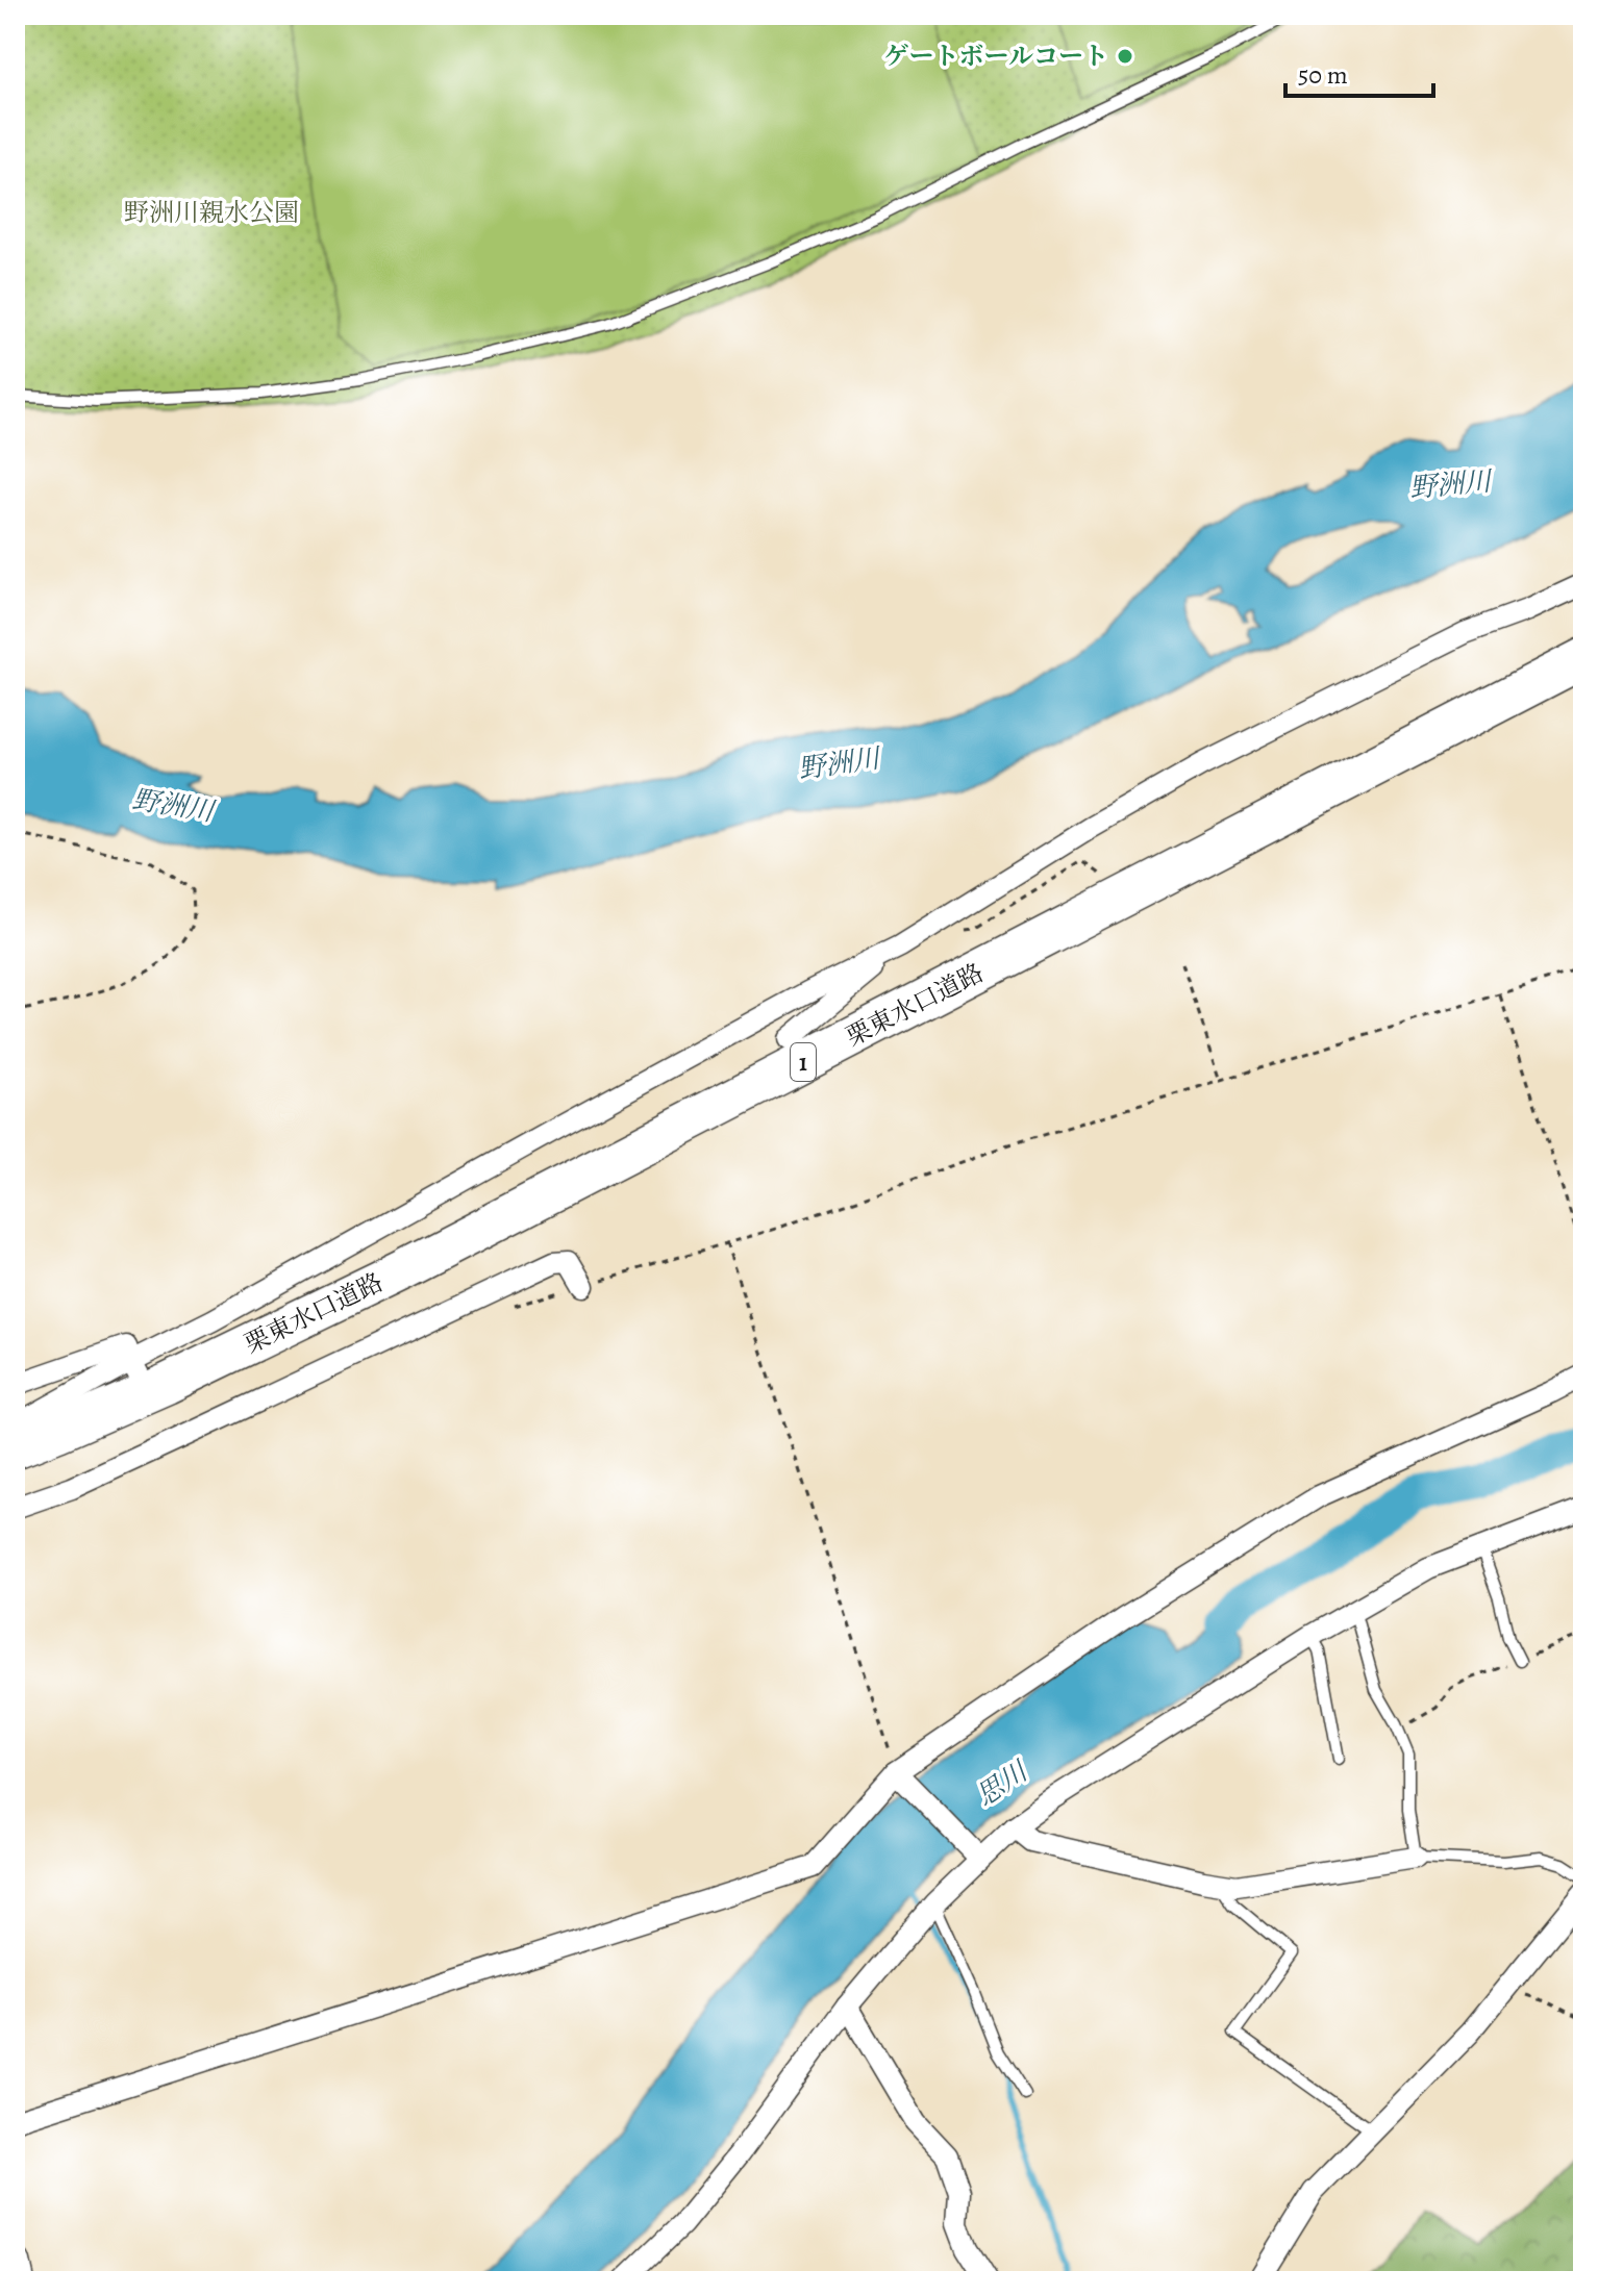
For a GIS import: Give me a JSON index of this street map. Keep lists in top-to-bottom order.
{
  "streets": {
    "highway": ["栗東水口道路", "1"]
  },
  "water": ["野洲川", "思川"],
  "parks": ["野洲川親水公園"],
  "places": ["ゲートボールコート"],
  "scale_bar": "50 m"
}
